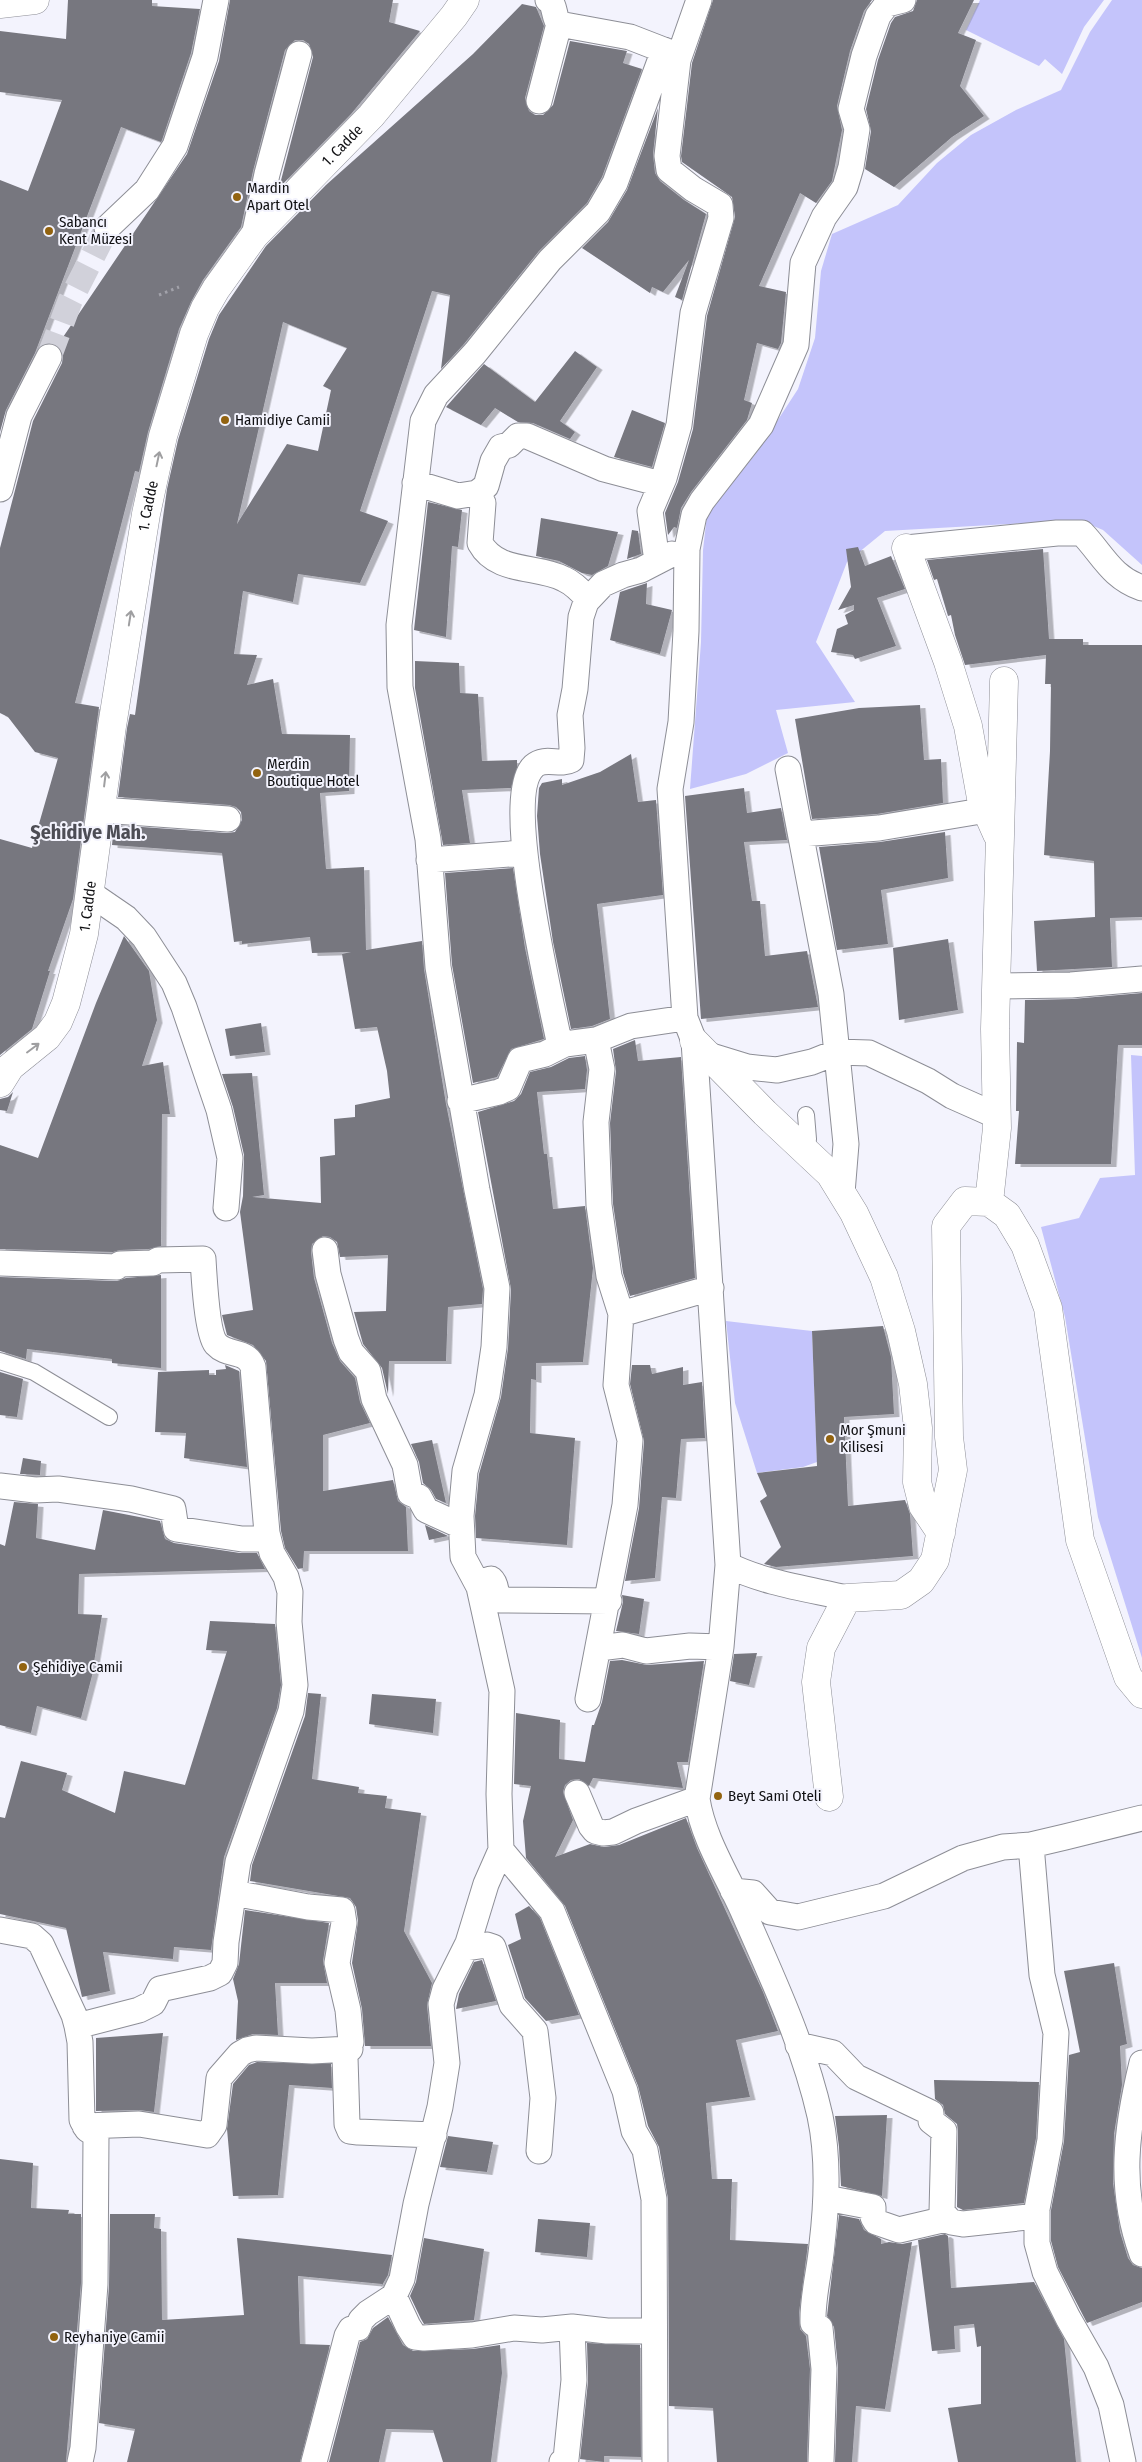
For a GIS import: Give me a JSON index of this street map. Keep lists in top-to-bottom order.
{
  "streets": {
    "street": ["1. Cadde"]
  },
  "districts": ["Şehidiye Mah."],
  "places": [
    "Mardin Apart Otel",
    "Sabancı Kent Müzesi",
    "Hamidiye Camii",
    "Merdin Boutique Hotel",
    "Mor Şmuni Kilisesi",
    "Şehidiye Camii",
    "Beyt Sami Oteli",
    "Reyhaniye Camii"
  ]
}
